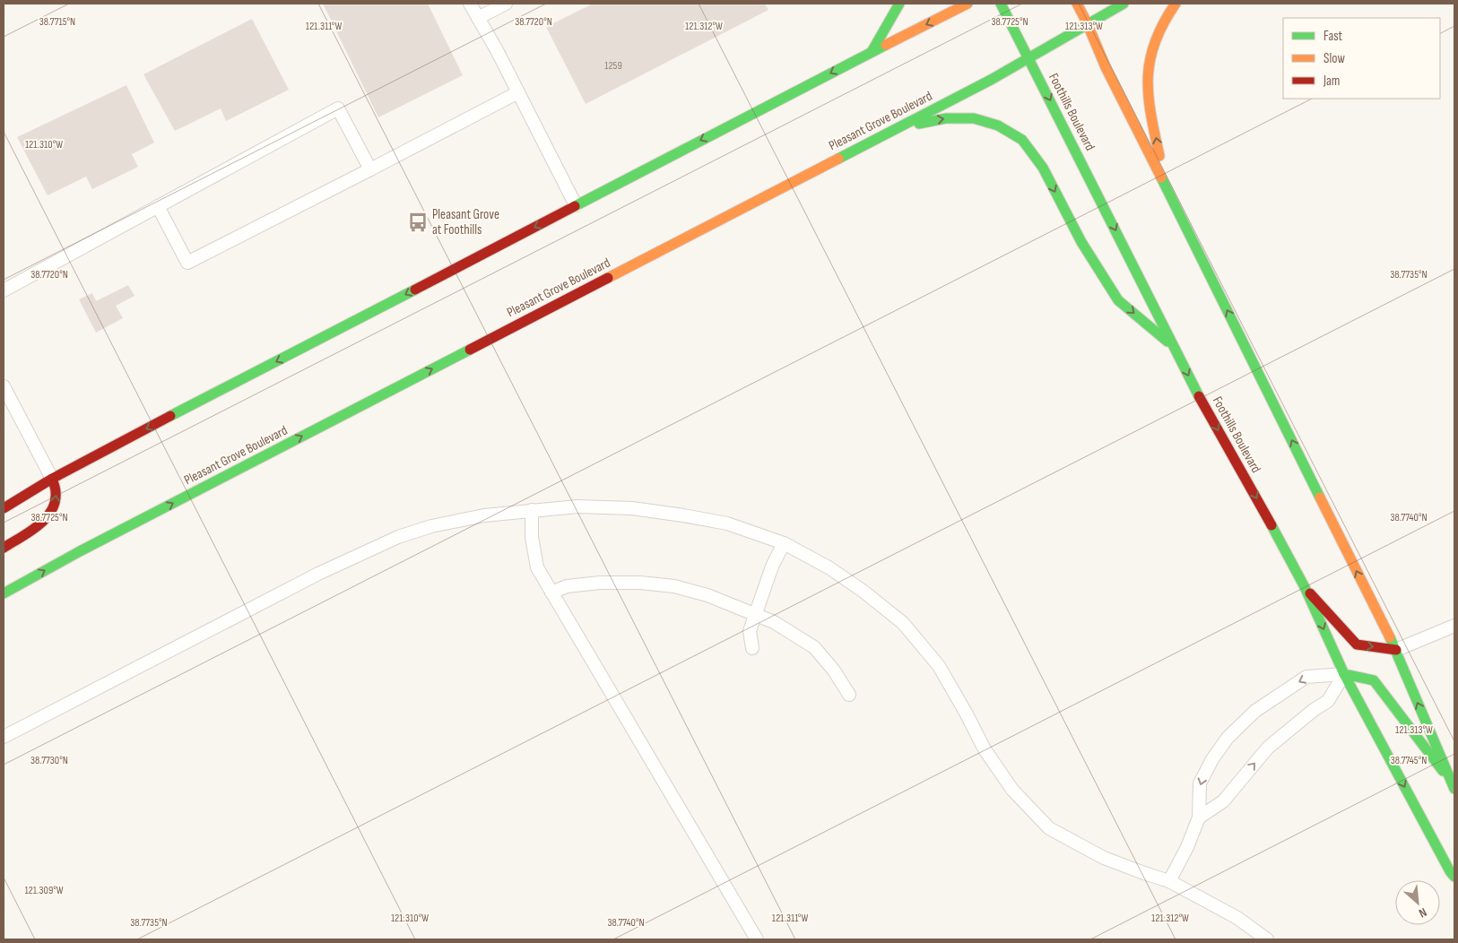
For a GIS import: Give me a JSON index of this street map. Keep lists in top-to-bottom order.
{
  "streets": {
    "main road": ["Foothills Boulevard", "Pleasant Grove Boulevard"]
  },
  "crossings": [
    ["Foothills Boulevard", "Pleasant Grove Boulevard"]
  ],
  "places": {
    "bus stop": ["Pleasant Grove at Foothills"]
  },
  "house_numbers": ["1259"],
  "legend": ["Fast", "Slow", "Jam"],
  "north": "bottom right",
  "coordinates": [
    "38.7715°N",
    "38.7720°N",
    "38.7725°N",
    "121.311°W",
    "121.312°W",
    "121.313°W",
    "121.310°W",
    "38.7735°N",
    "38.7740°N",
    "38.7730°N",
    "38.7745°N",
    "121.309°W"
  ]
}
